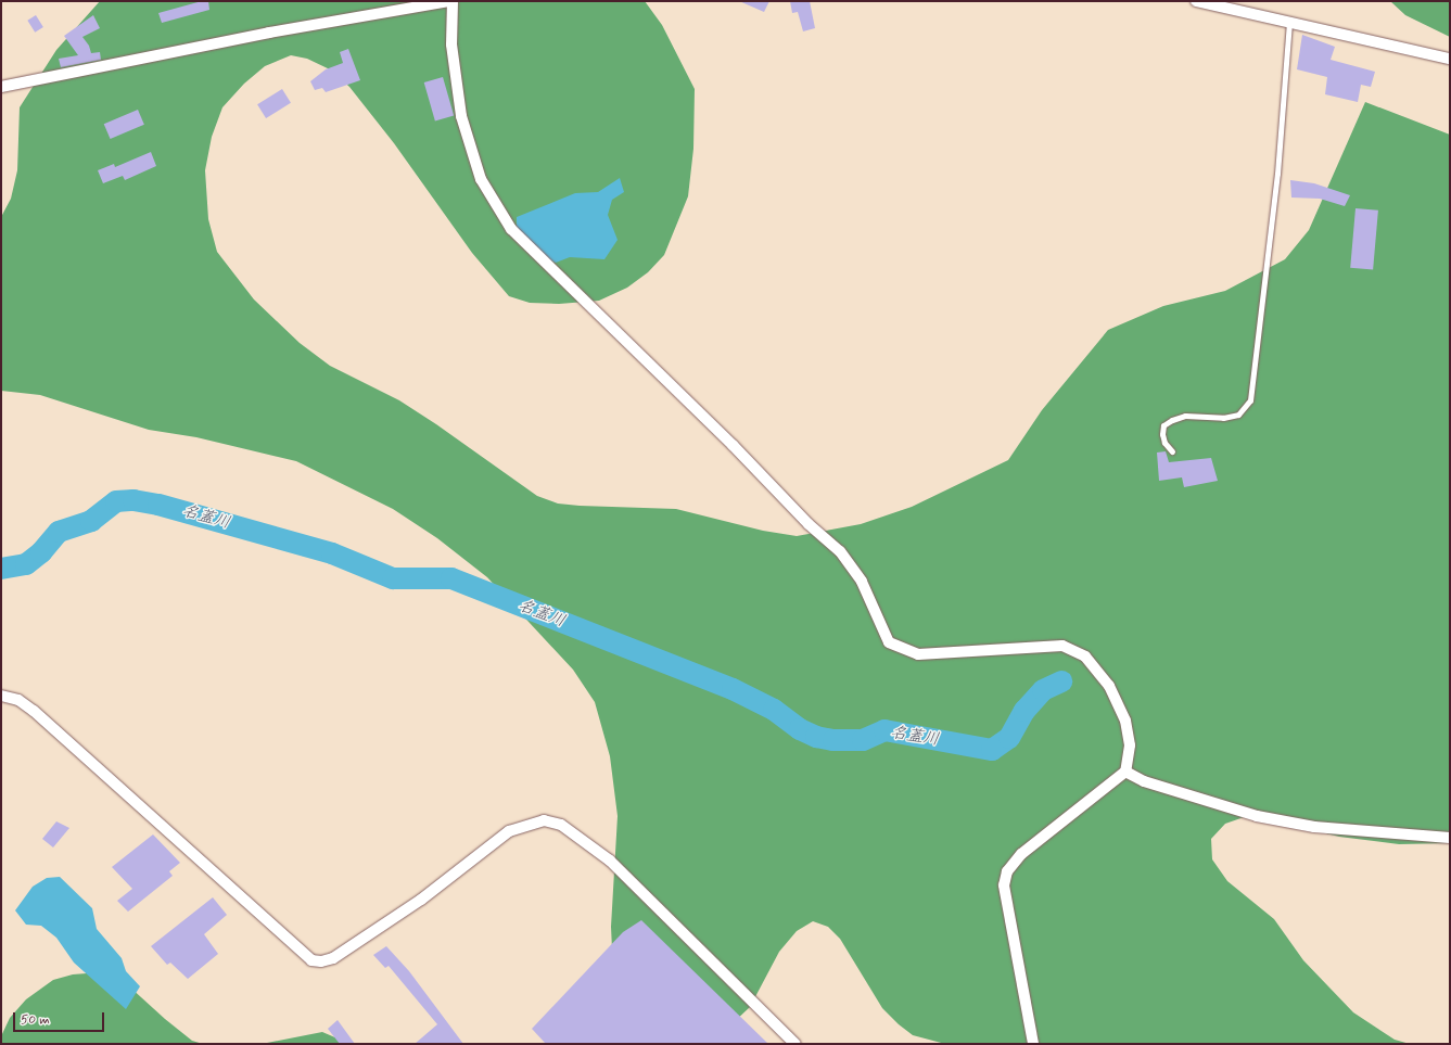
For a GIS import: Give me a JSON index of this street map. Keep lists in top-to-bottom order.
{
  "water": ["名蓋川"],
  "scale_bar": "50 m"
}
